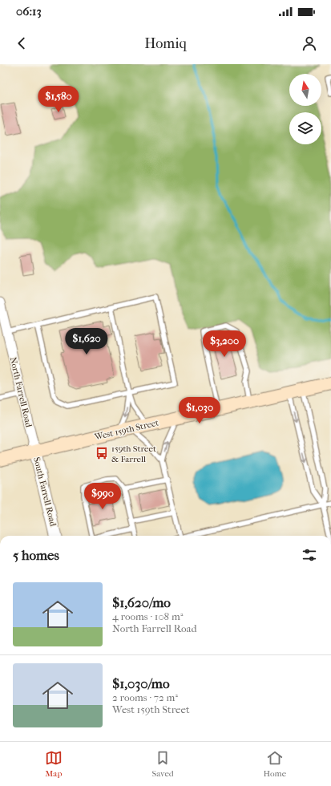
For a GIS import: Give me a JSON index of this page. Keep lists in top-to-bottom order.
{
  "streets": {
    "main road": ["West 159th Street"],
    "street": ["North Farrell Road", "South Farrell Road"]
  },
  "crossings": [
    ["North Farrell Road", "West 159th Street"],
    ["North Farrell Road", "South Farrell Road"],
    ["West 159th Street", "South Farrell Road"]
  ],
  "places": {
    "bus stop": ["159th Street & Farrell"]
  },
  "north": "top",
  "page": {
    "status": "06:13",
    "header": "Homiq",
    "price": [
      "$1,580",
      "$1,620",
      "$3,200",
      "$1,030",
      "$990"
    ],
    "heading": "5 homes",
    "list": [
      {
        "name": "$1,620/mo",
        "note": "4 rooms · 108 m² · North Farrell Road"
      },
      {
        "name": "$1,030/mo",
        "note": "2 rooms · 72 m² · West 159th Street"
      }
    ],
    "tabs": ["Map", "Saved", "Home"]
  }
}
